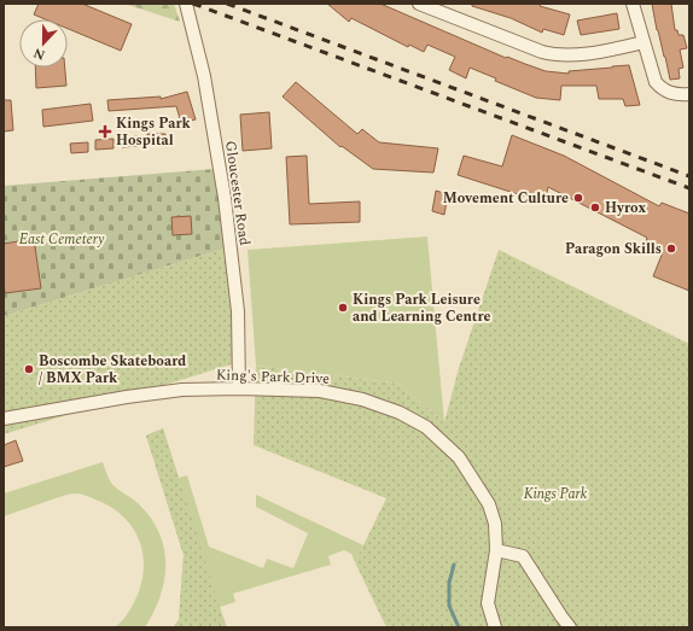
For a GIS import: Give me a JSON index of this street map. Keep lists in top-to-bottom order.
{
  "streets": {
    "street": ["Gloucester Road", "King's Park Drive"]
  },
  "crossings": [
    ["Gloucester Road", "King's Park Drive"]
  ],
  "parks": ["East Cemetery", "Kings Park"],
  "places": {
    "health": ["Kings Park Hospital"],
    "other": [
      "Movement Culture",
      "Hyrox",
      "Paragon Skills",
      "Kings Park Leisure and Learning Centre",
      "Boscombe Skateboard / BMX Park"
    ]
  },
  "north": "bottom"
}
